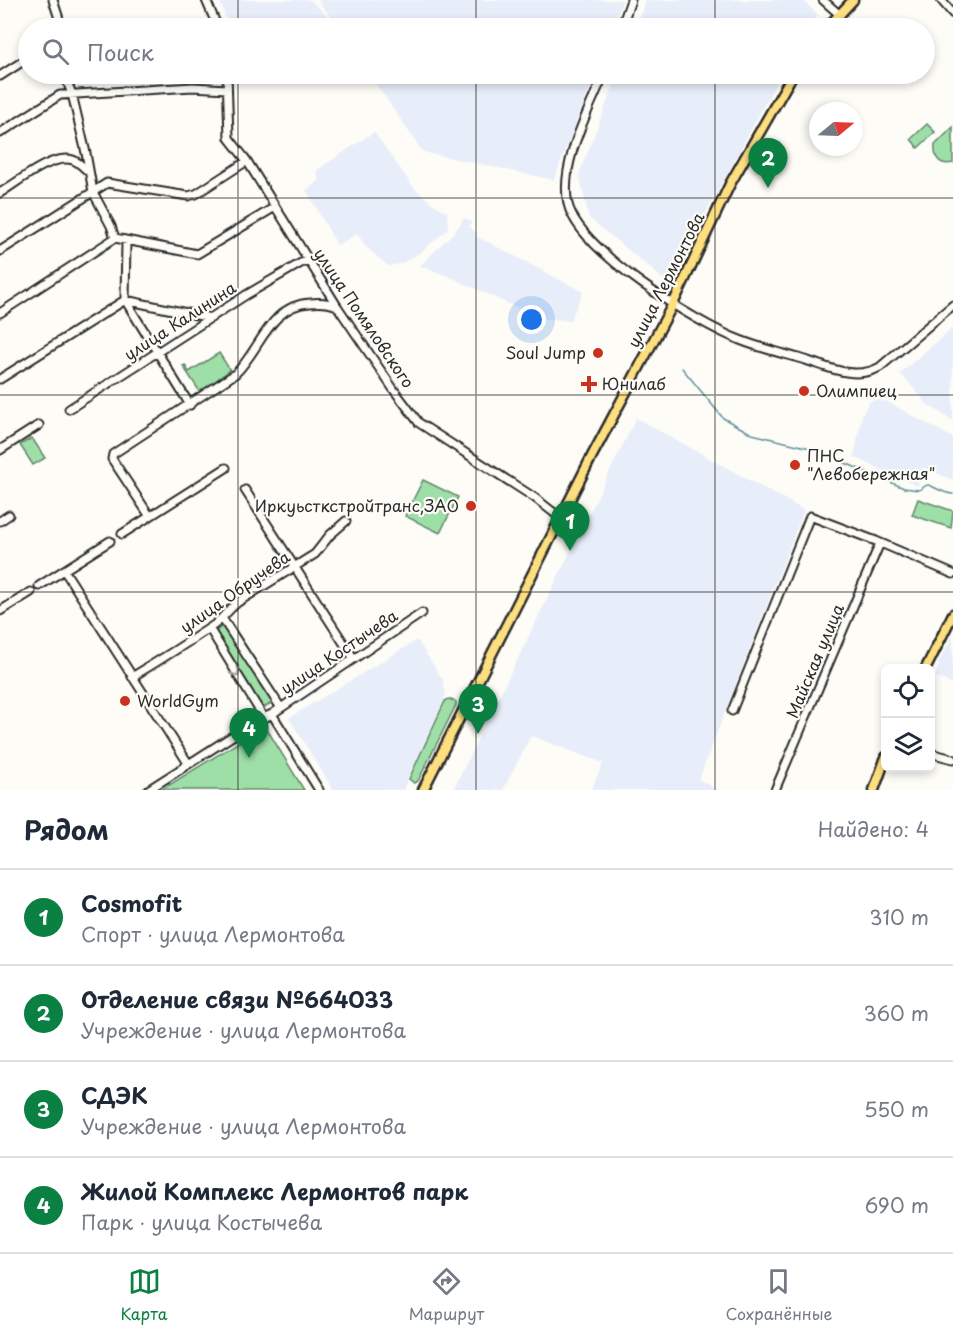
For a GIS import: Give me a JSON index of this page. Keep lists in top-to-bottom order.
{
  "streets": {
    "main road": ["улица Лермонтова"],
    "street": [
      "улица Помяловского",
      "улица Калинина",
      "улица Обручева",
      "улица Костычева",
      "Майская улица"
    ]
  },
  "crossings": [
    ["улица Лермонтова", "улица Помяловского"],
    ["улица Помяловского", "улица Калинина"]
  ],
  "places": {
    "other": [
      "Soul Jump",
      "Олимпиец",
      "ПНС \"Левобережная\"",
      "Иркуьсткстройтранс,ЗАО",
      "WorldGym"
    ],
    "health": ["Юнилаб"]
  },
  "north": "right",
  "page": {
    "search": "Поиск",
    "pins": [
      "2",
      "1",
      "3",
      "4"
    ],
    "heading": ["Рядом", "Найдено: 4"],
    "list": [
      {
        "mark": "1",
        "name": "Cosmofit",
        "note": "Спорт · улица Лермонтова",
        "value": "310 m"
      },
      {
        "mark": "2",
        "name": "Отделение связи №664033",
        "note": "Учреждение · улица Лермонтова",
        "value": "360 m"
      },
      {
        "mark": "3",
        "name": "СДЭК",
        "note": "Учреждение · улица Лермонтова",
        "value": "550 m"
      },
      {
        "mark": "4",
        "name": "Жилой Комплекс Лермонтов парк",
        "note": "Парк · улица Костычева",
        "value": "690 m"
      }
    ],
    "nav": ["Карта", "Маршрут", "Сохранённые"]
  }
}
